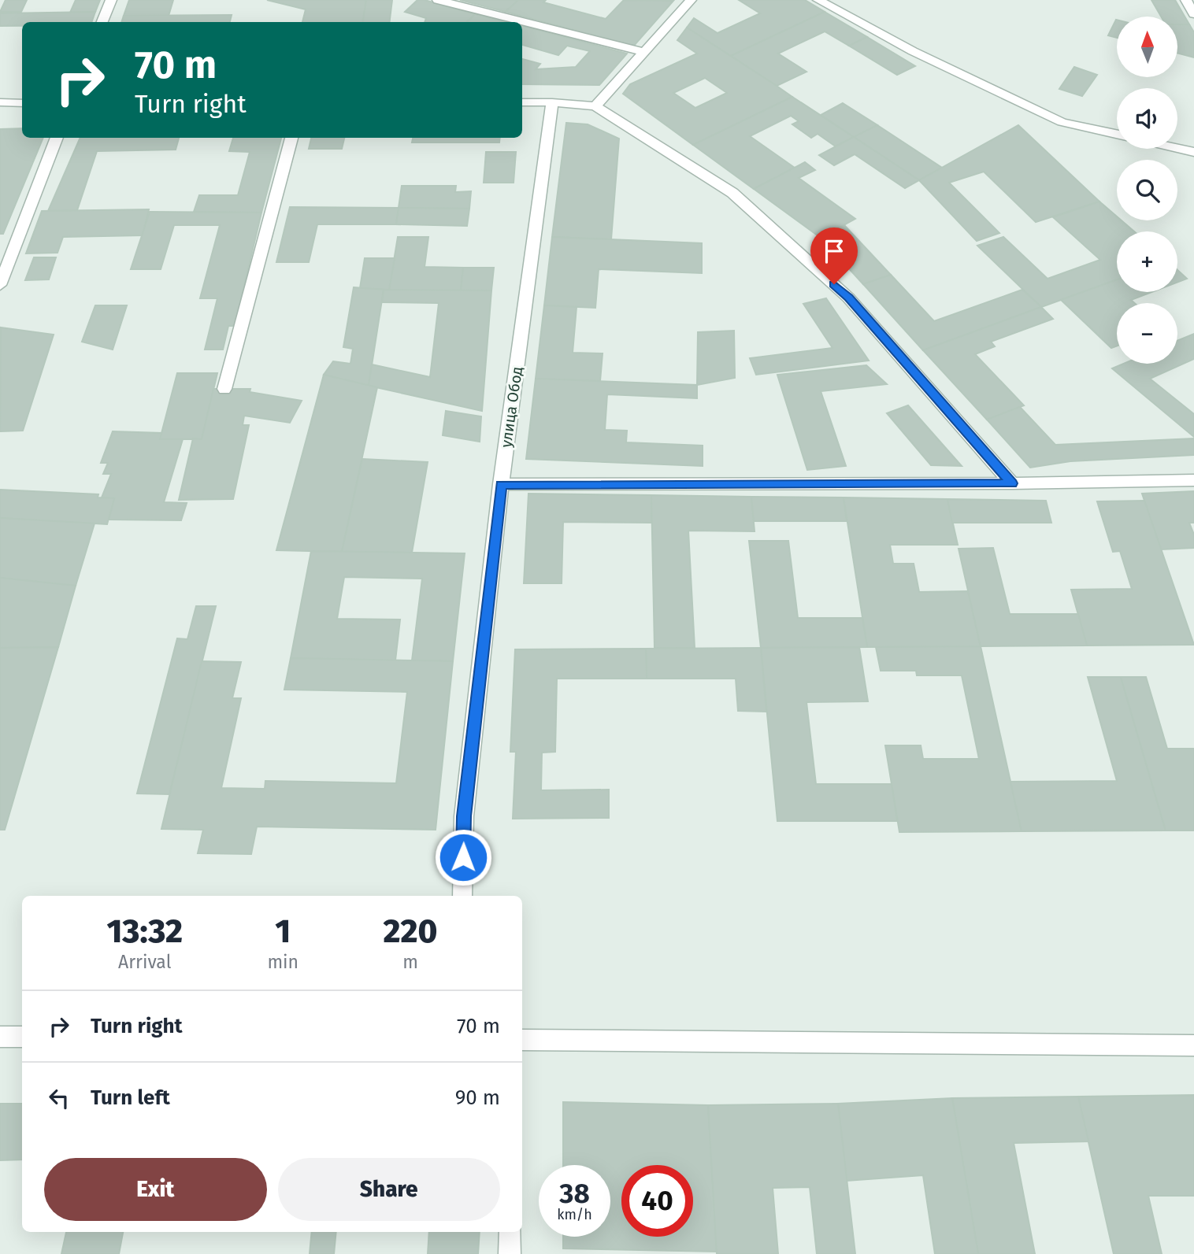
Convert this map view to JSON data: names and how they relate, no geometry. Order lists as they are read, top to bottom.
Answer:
{
  "streets": {
    "street": ["улица Обод"]
  },
  "north": "top",
  "page": {
    "map_buttons": ["+", "−"],
    "turn": ["70 m", "Turn right"],
    "eta": [
      "13:32",
      "Arrival",
      "1",
      "min",
      "220",
      "m"
    ],
    "list": [
      {
        "name": "Turn right",
        "value": "70 m"
      },
      {
        "name": "Turn left",
        "value": "90 m"
      }
    ],
    "buttons": ["Exit", "Share"],
    "speed": "38 km/h",
    "limit": "40"
  }
}
